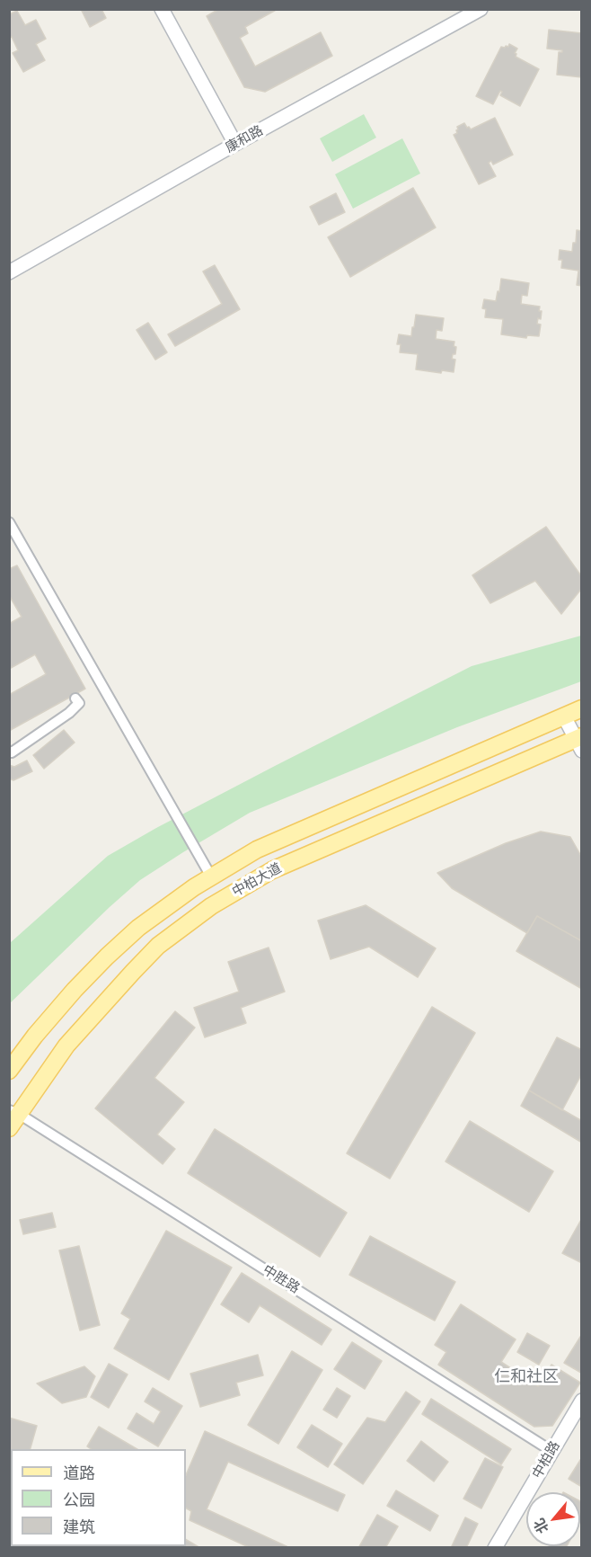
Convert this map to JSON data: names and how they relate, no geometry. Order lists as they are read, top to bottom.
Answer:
{
  "streets": {
    "main road": ["中柏大道"],
    "street": ["康和路", "中胜路", "中柏路"]
  },
  "crossings": [
    ["中柏大道", "中胜路"],
    ["中胜路", "中柏路"]
  ],
  "districts": ["仁和社区"],
  "legend": ["道路", "公园", "建筑"],
  "north": "bottom left"
}
